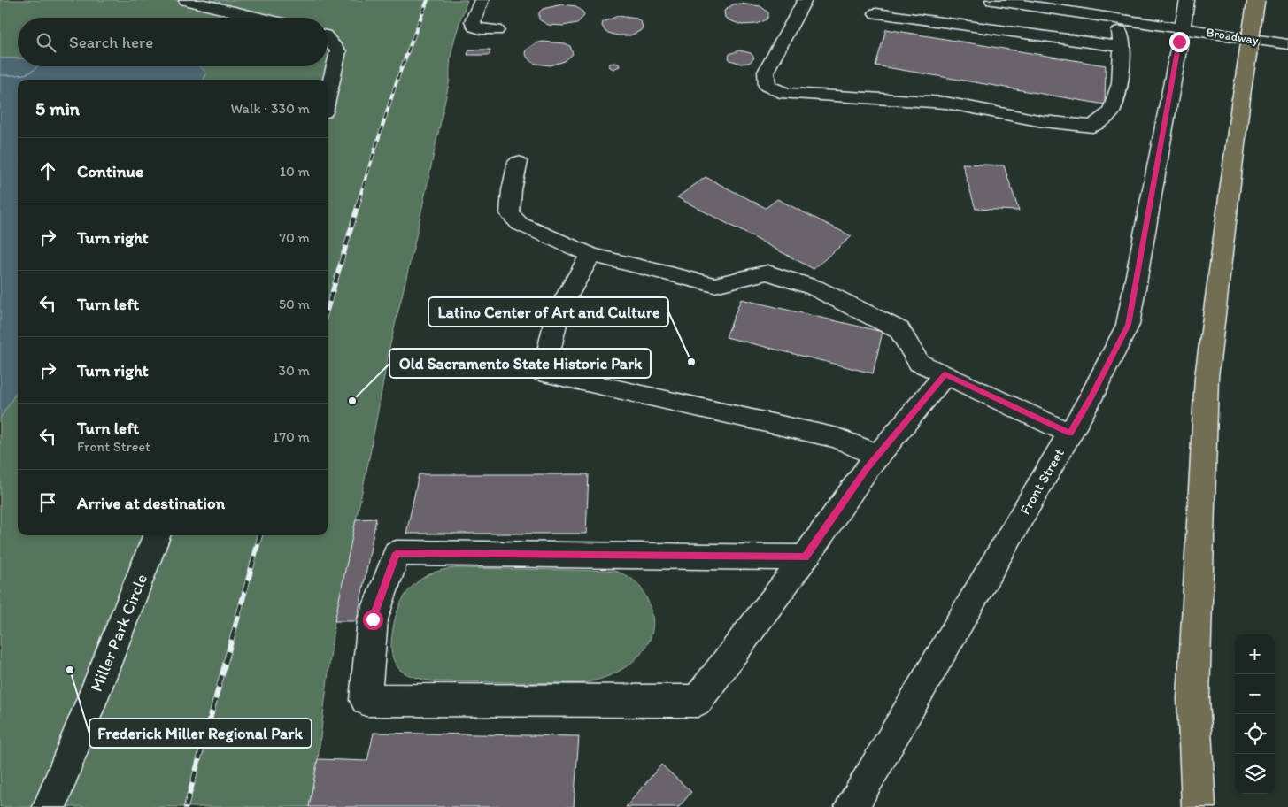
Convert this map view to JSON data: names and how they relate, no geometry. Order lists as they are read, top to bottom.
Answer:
{
  "streets": {
    "street": ["Broadway", "Front Street", "Miller Park Circle"]
  },
  "crossings": [
    ["Broadway", "Front Street"]
  ],
  "places": ["Latino Center of Art and Culture", "Old Sacramento State Historic Park", "Frederick Miller Regional Park"],
  "page": {
    "search": "Search here",
    "heading": ["5 min", "Walk · 330 m"],
    "list": [
      ["Continue", "10 m"],
      ["Turn right", "70 m"],
      ["Turn left", "50 m"],
      ["Turn right", "30 m"],
      ["Turn left", "Front Street", "170 m"],
      "Arrive at destination"
    ],
    "map_buttons": ["+", "−"]
  }
}
